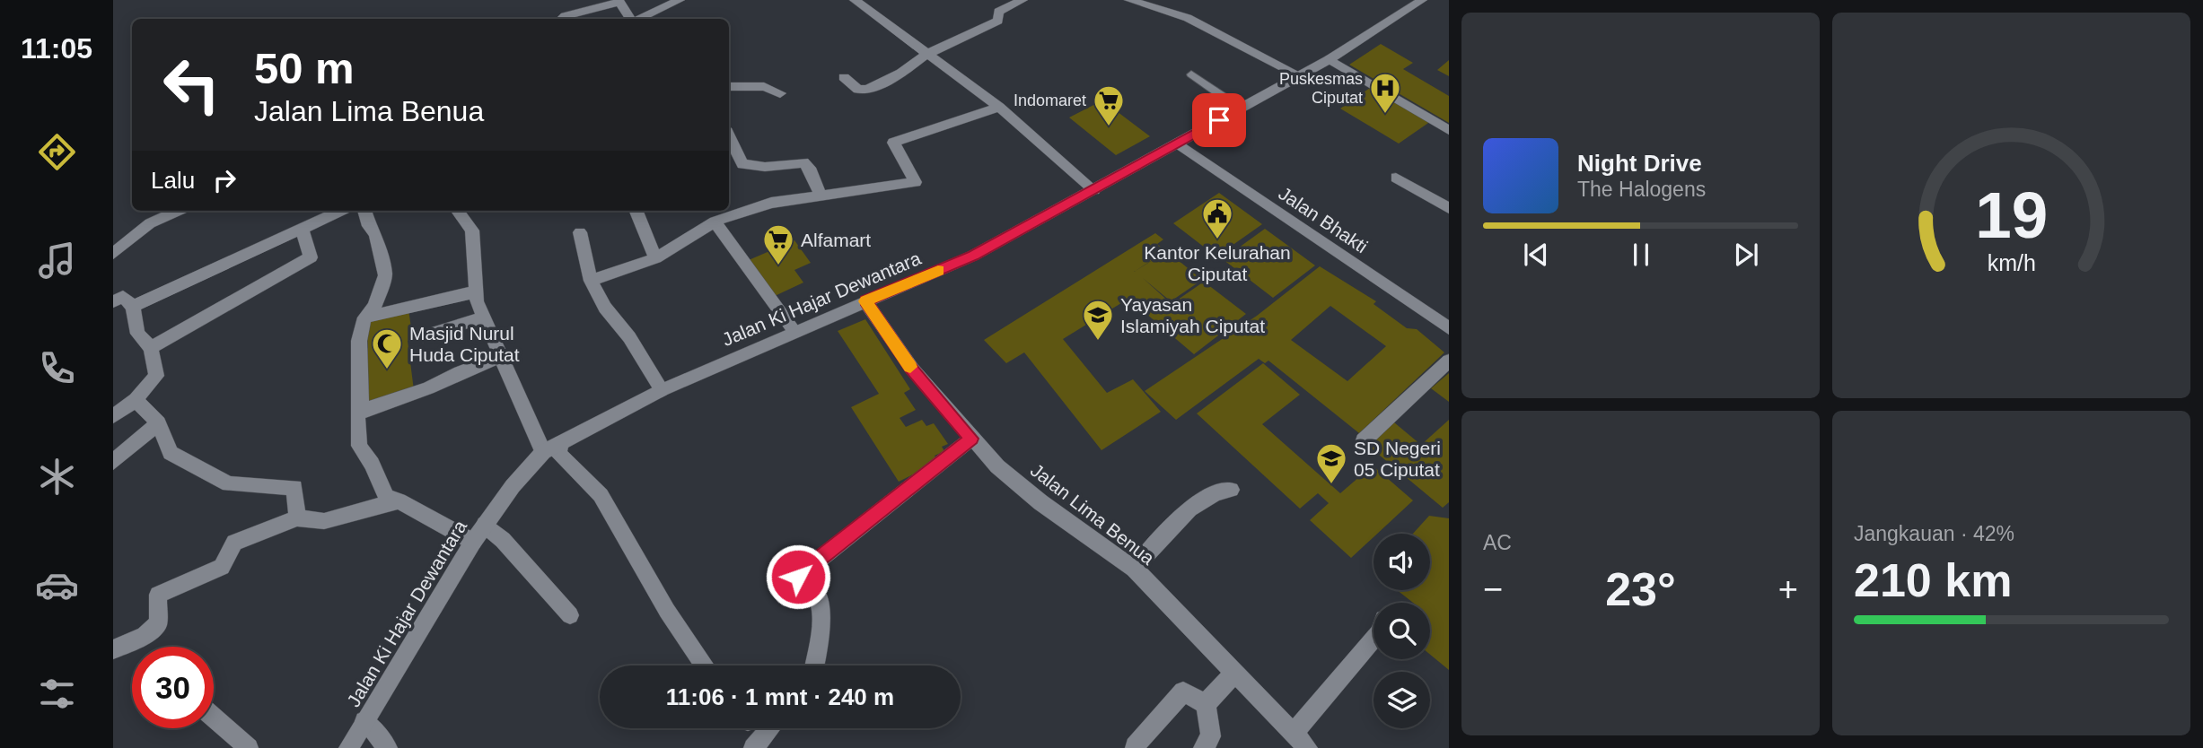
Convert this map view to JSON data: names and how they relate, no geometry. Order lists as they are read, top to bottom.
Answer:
{
  "streets": {
    "street": ["Jalan Bhakti", "Jalan Ki Hajar Dewantara", "Jalan Lima Benua"]
  },
  "crossings": [
    ["Jalan Bhakti", "Jalan Ki Hajar Dewantara"],
    ["Jalan Ki Hajar Dewantara", "Jalan Lima Benua"]
  ],
  "places": {
    "hospital": ["Puskesmas Ciputat"],
    "supermarket": ["Indomaret", "Alfamart"],
    "public building": ["Kantor Kelurahan Ciputat"],
    "school or university": ["Yayasan Islamiyah Ciputat", "SD Negeri 05 Ciputat"],
    "mosque": ["Masjid Nurul Huda Ciputat"]
  },
  "page": {
    "tabs": "11:05",
    "turn": ["50 m", "Jalan Lima Benua"],
    "song": ["Night Drive", "The Halogens"],
    "then": "Lalu",
    "tile": [
      "AC",
      ["Jangkauan · 42%", "210 km"]
    ],
    "heat": ["−", "23°", "+"],
    "limit": "30",
    "trip": "11:06 · 1 mnt · 240 m",
    "gauge": ["19", "km/h"]
  }
}
